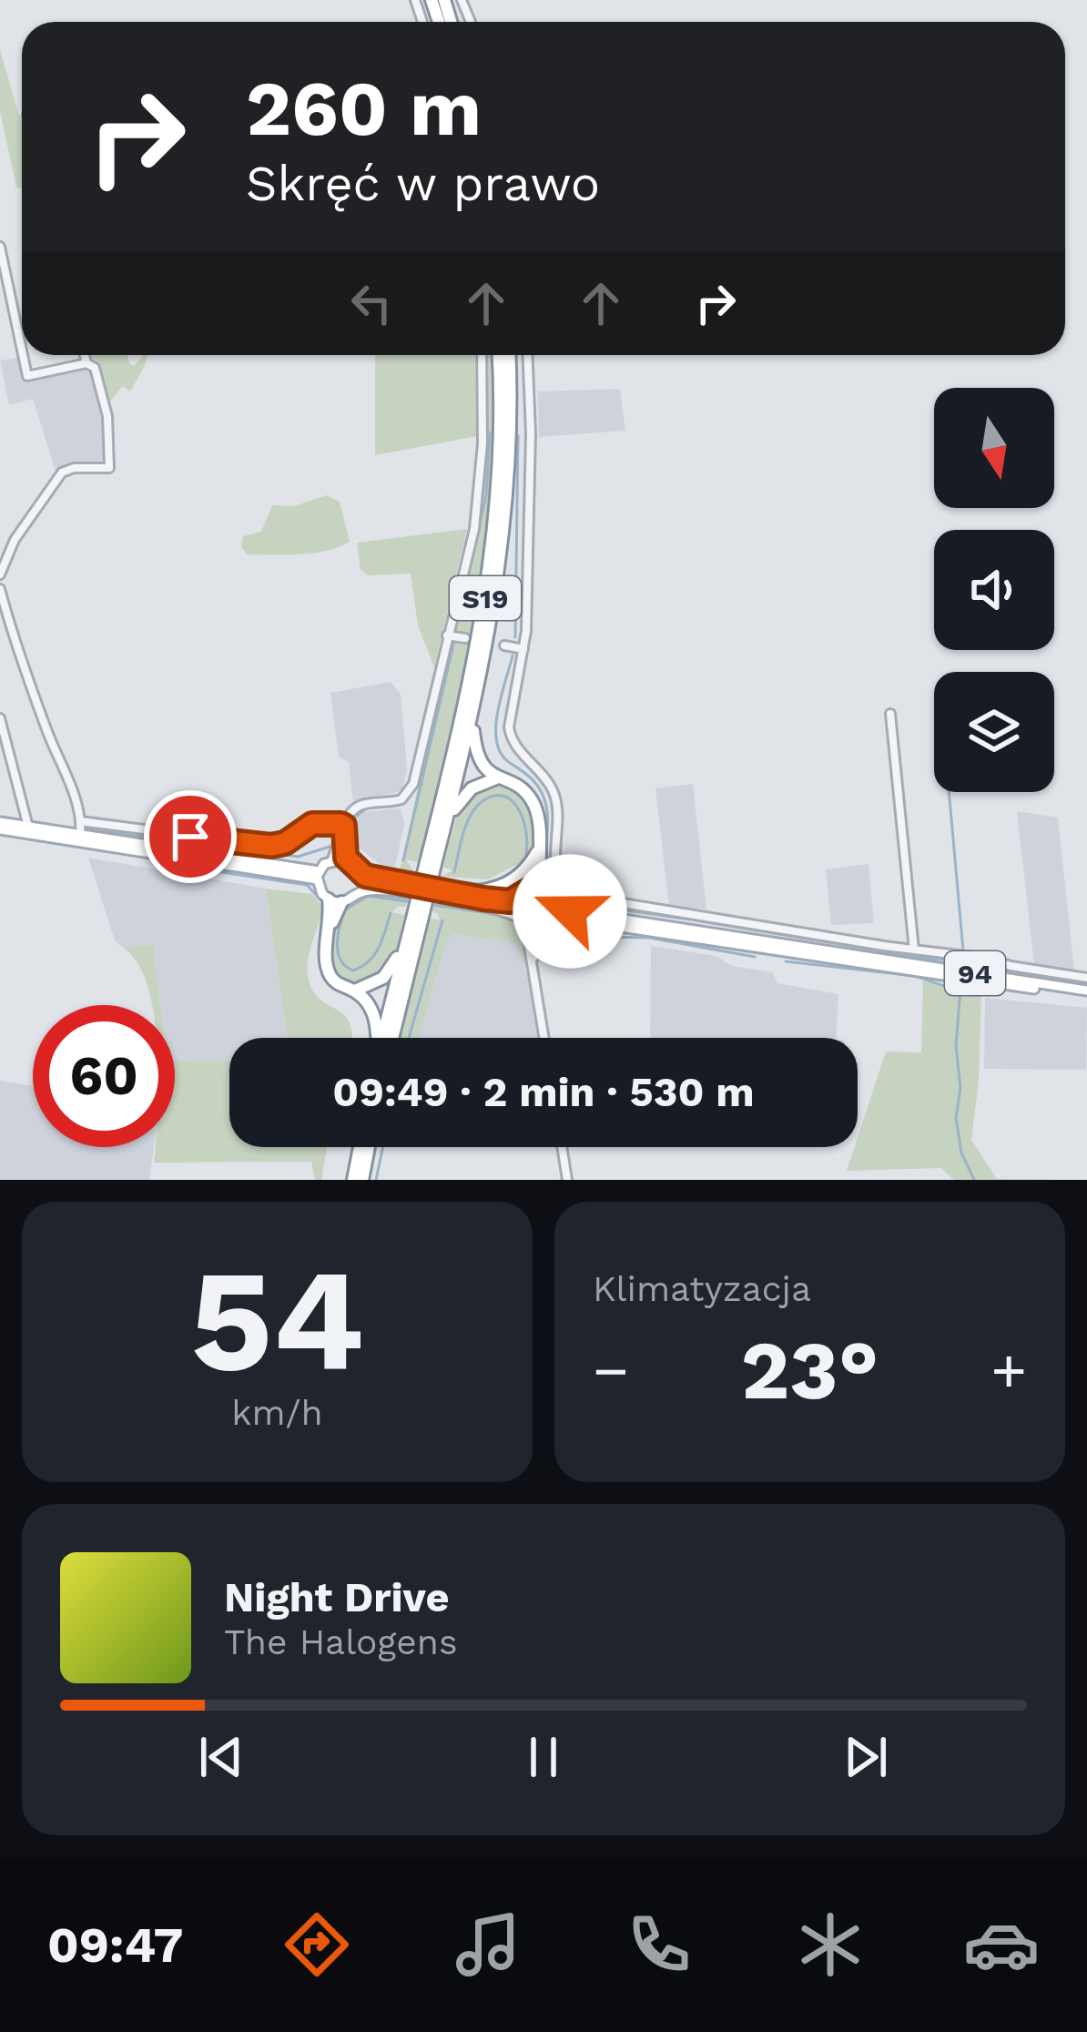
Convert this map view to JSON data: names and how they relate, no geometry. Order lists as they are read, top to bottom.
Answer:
{
  "streets": {
    "highway": ["S19"],
    "main road": ["94"]
  },
  "north": "bottom",
  "page": {
    "turn": ["260 m", "Skręć w prawo"],
    "limit": "60",
    "trip": "09:49 · 2 min · 530 m",
    "tile": [
      ["54", "km/h"],
      "Klimatyzacja"
    ],
    "heat": ["−", "23°", "+"],
    "song": ["Night Drive", "The Halogens"],
    "tabs": "09:47"
  }
}
